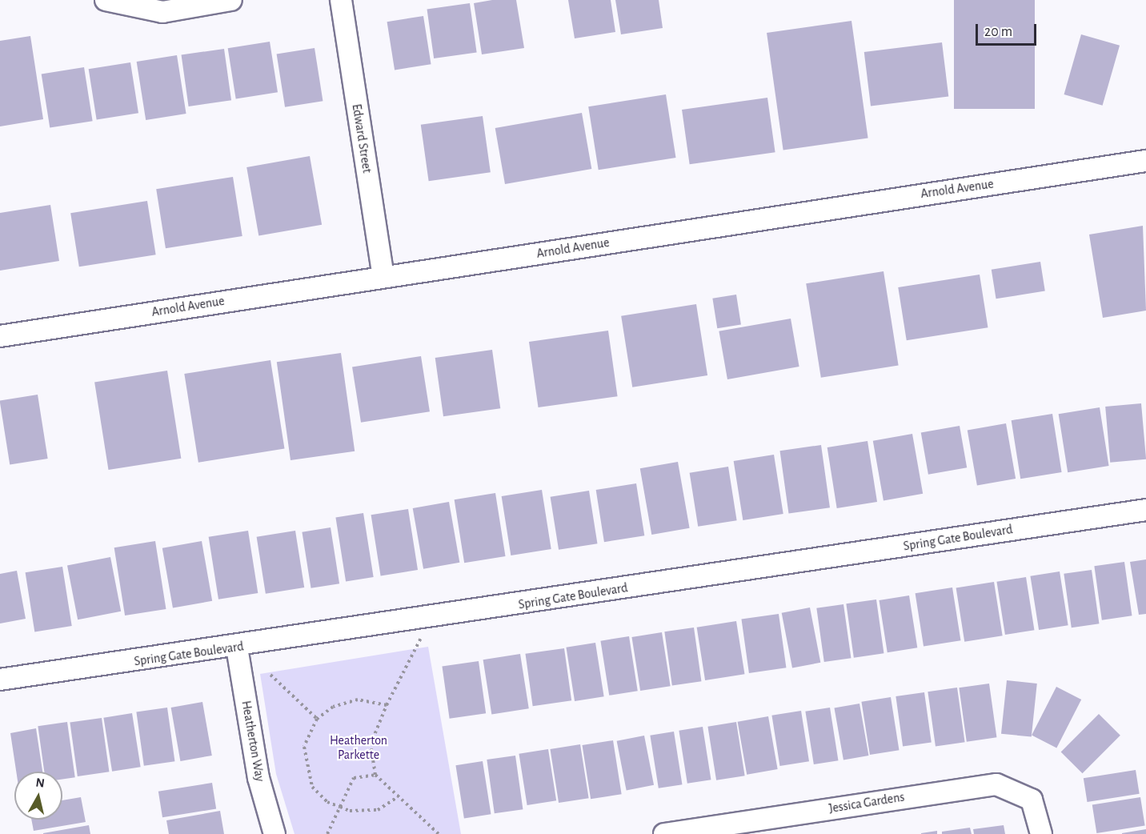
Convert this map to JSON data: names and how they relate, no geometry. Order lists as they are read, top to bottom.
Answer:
{
  "streets": {
    "street": [
      "Edward Street",
      "Arnold Avenue",
      "Spring Gate Boulevard",
      "Heatherton Way",
      "Jessica Gardens"
    ]
  },
  "crossings": [
    ["Edward Street", "Arnold Avenue"],
    ["Spring Gate Boulevard", "Heatherton Way"]
  ],
  "parks": ["Heatherton Parkette"],
  "scale_bar": "20 m",
  "north": "top"
}
